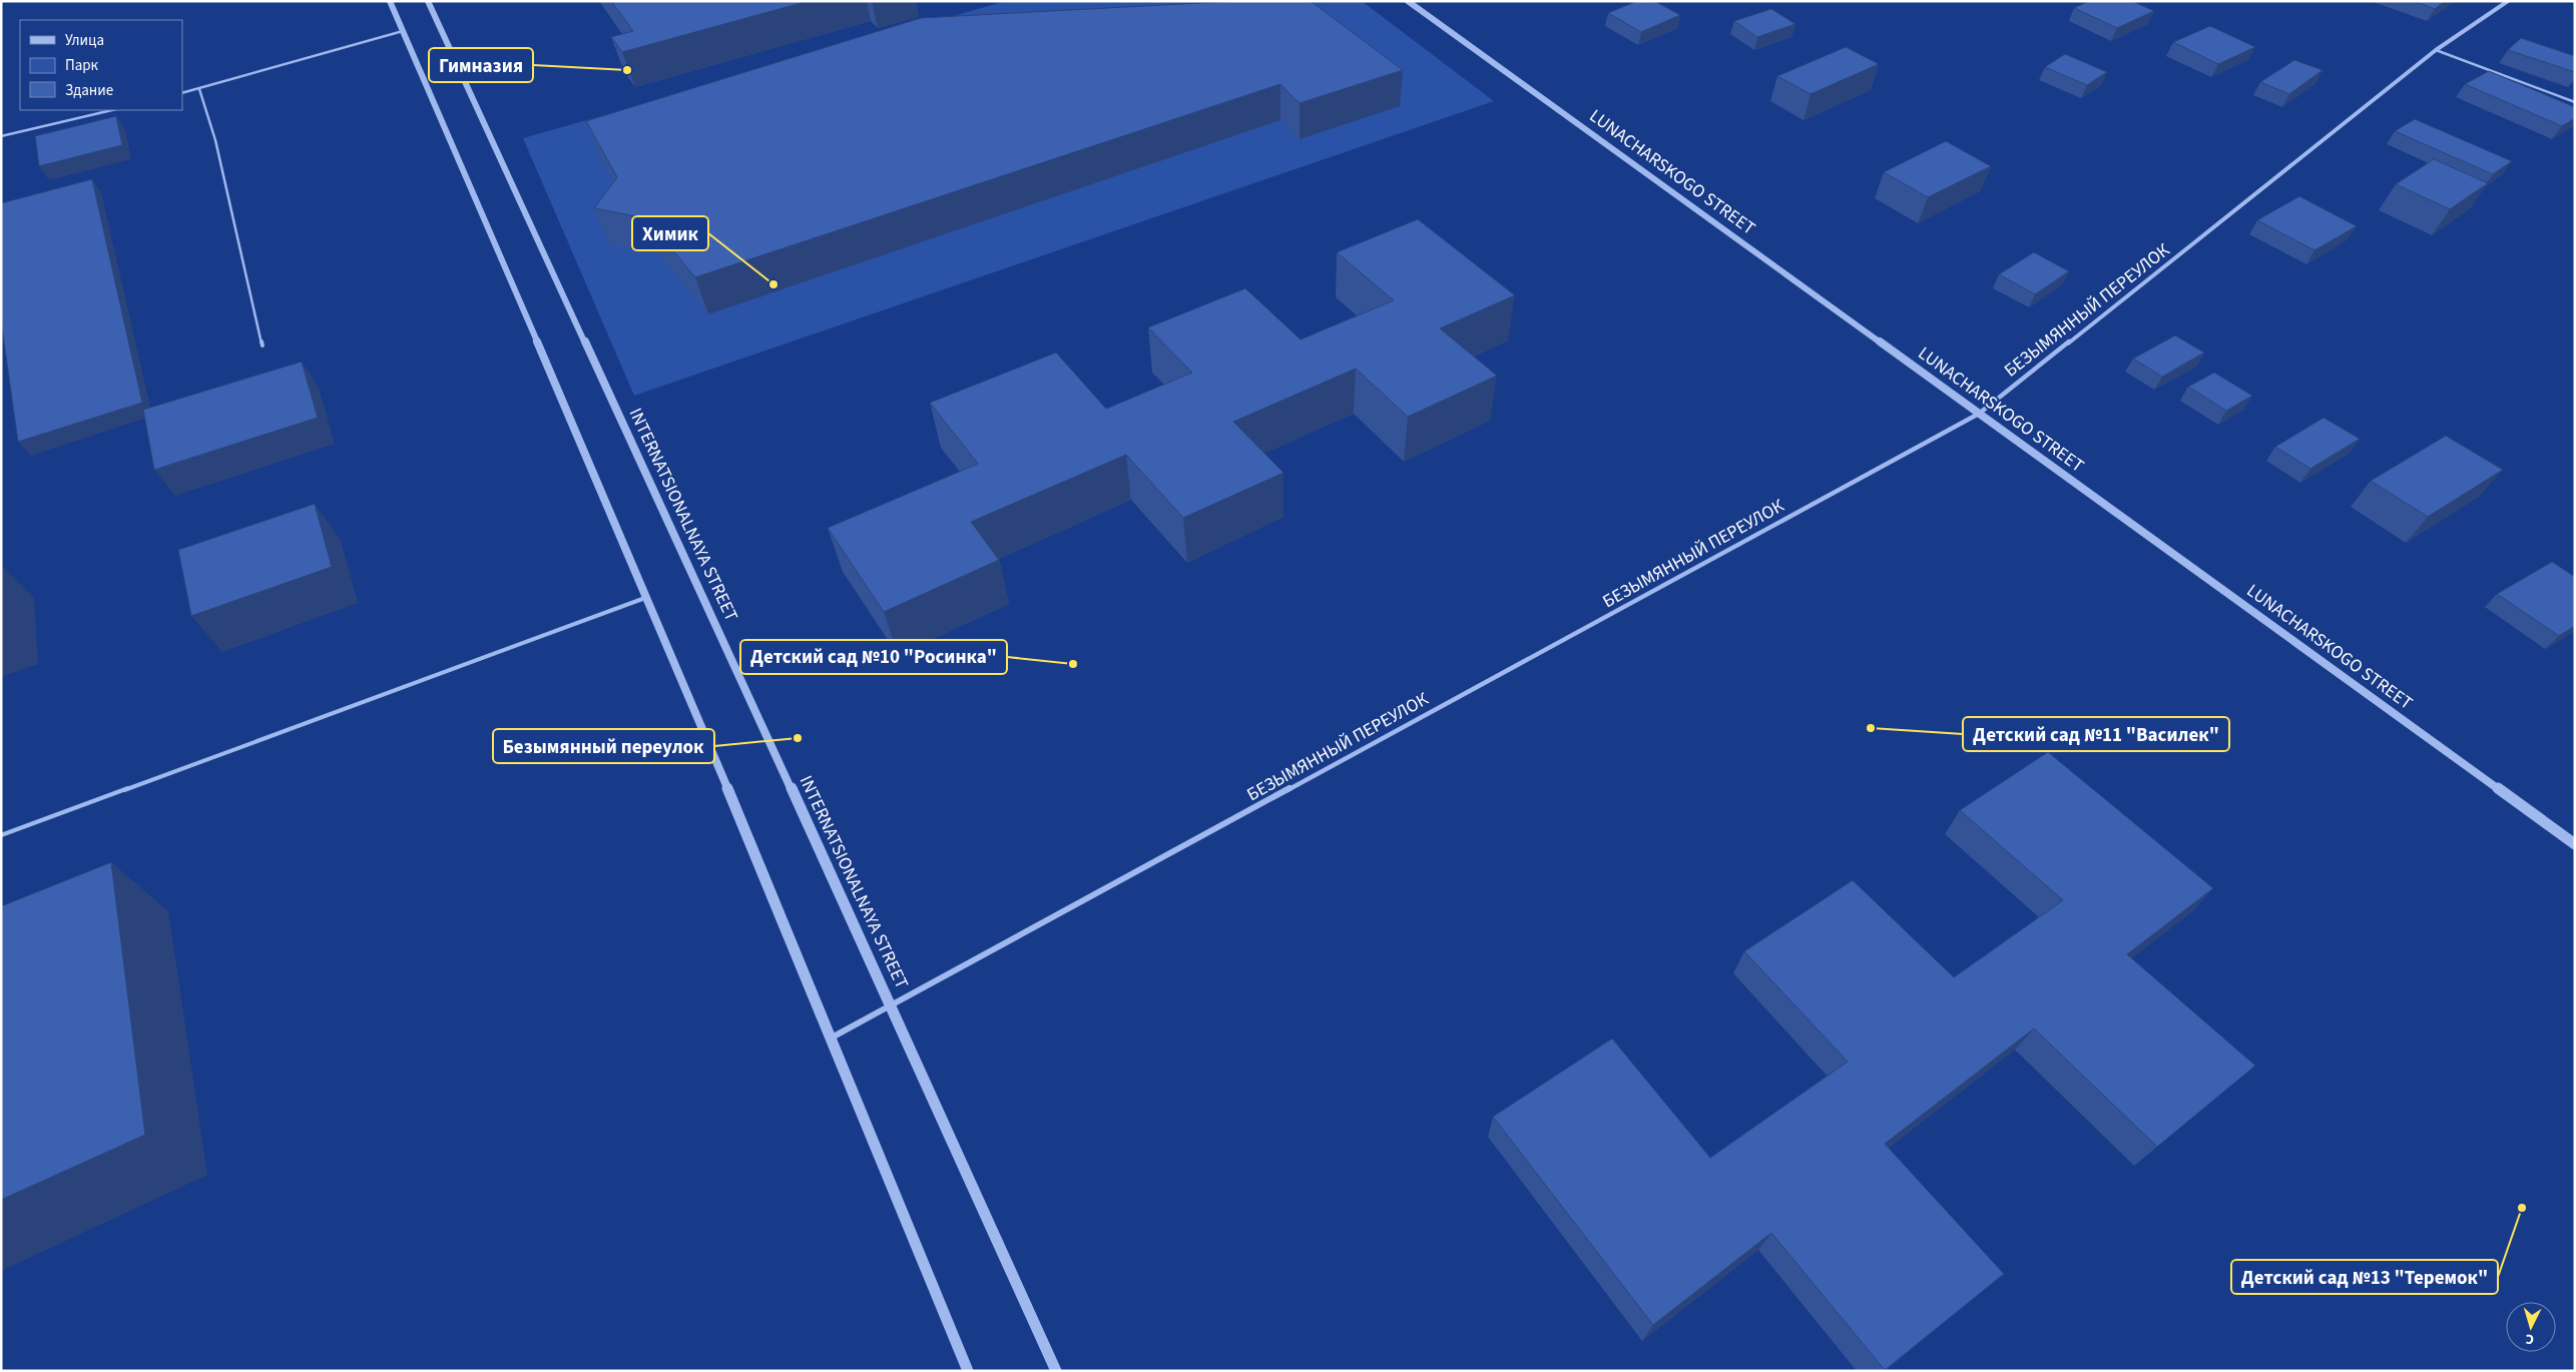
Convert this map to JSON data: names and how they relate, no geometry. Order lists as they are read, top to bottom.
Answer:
{
  "streets": {
    "street": ["LUNACHARSKOGO STREET", "БЕЗЫМЯННЫЙ ПЕРЕУЛОК", "INTERNATSIONALNAYA STREET"]
  },
  "crossings": [
    ["LUNACHARSKOGO STREET", "БЕЗЫМЯННЫЙ ПЕРЕУЛОК"],
    ["БЕЗЫМЯННЫЙ ПЕРЕУЛОК", "INTERNATSIONALNAYA STREET"]
  ],
  "places": [
    "Гимназия",
    "Химик",
    "Детский сад №10 \"Росинка\"",
    "Детский сад №11 \"Василек\"",
    "Безымянный переулок",
    "Детский сад №13 \"Теремок\""
  ],
  "legend": ["Улица", "Парк", "Здание"],
  "north": "bottom"
}
